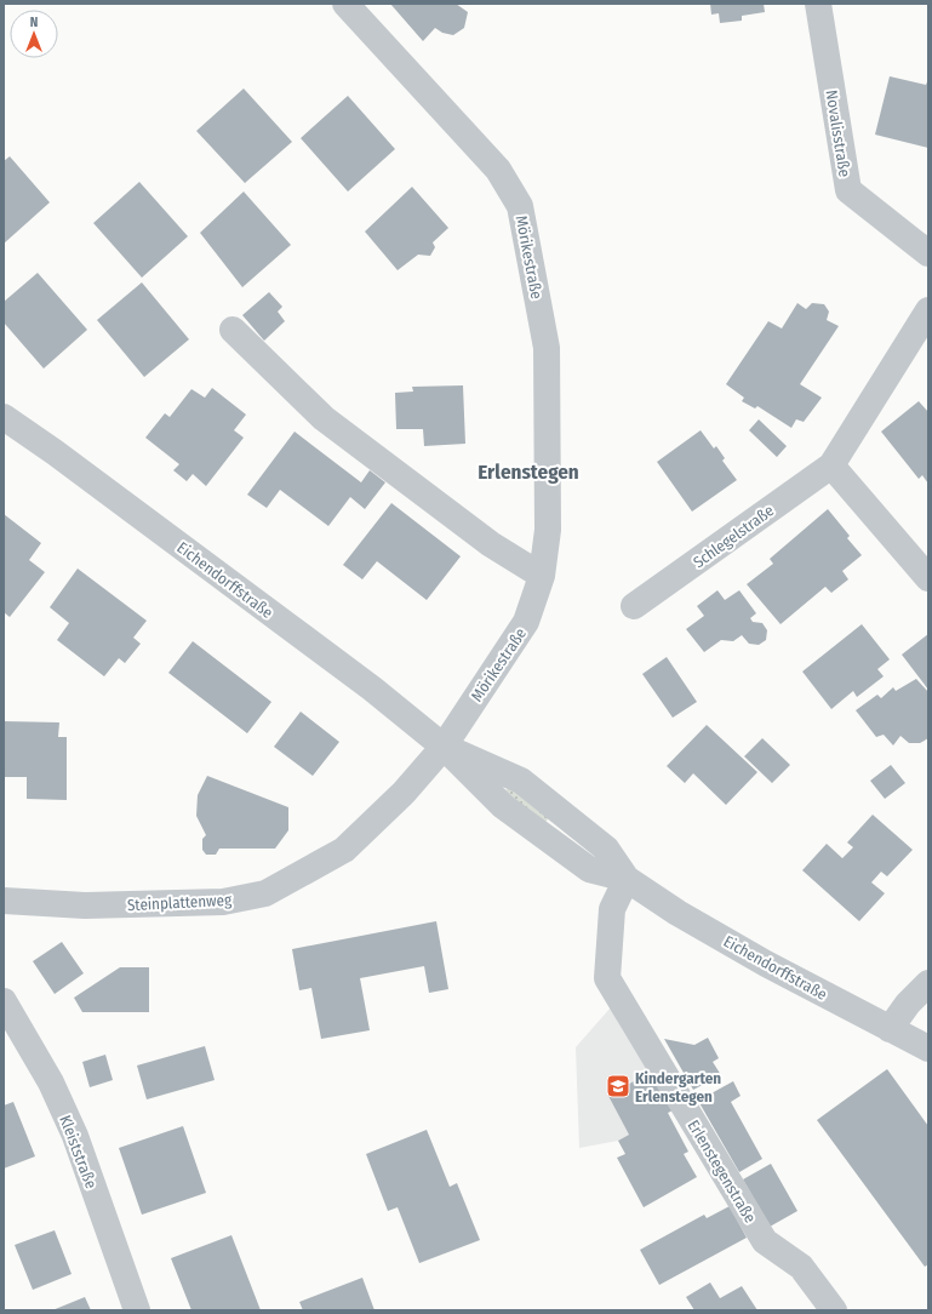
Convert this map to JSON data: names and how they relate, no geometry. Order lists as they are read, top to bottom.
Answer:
{
  "streets": {
    "street": [
      "Novalisstraße",
      "Mörikestraße",
      "Schlegelstraße",
      "Eichendorffstraße",
      "Steinplattenweg",
      "Kleiststraße",
      "Erlenstegenstraße"
    ]
  },
  "crossings": [
    ["Mörikestraße", "Eichendorffstraße"],
    ["Mörikestraße", "Steinplattenweg"],
    ["Eichendorffstraße", "Steinplattenweg"],
    ["Eichendorffstraße", "Erlenstegenstraße"]
  ],
  "districts": ["Erlenstegen"],
  "places": {
    "school or university": ["Kindergarten Erlenstegen"]
  },
  "north": "top"
}
